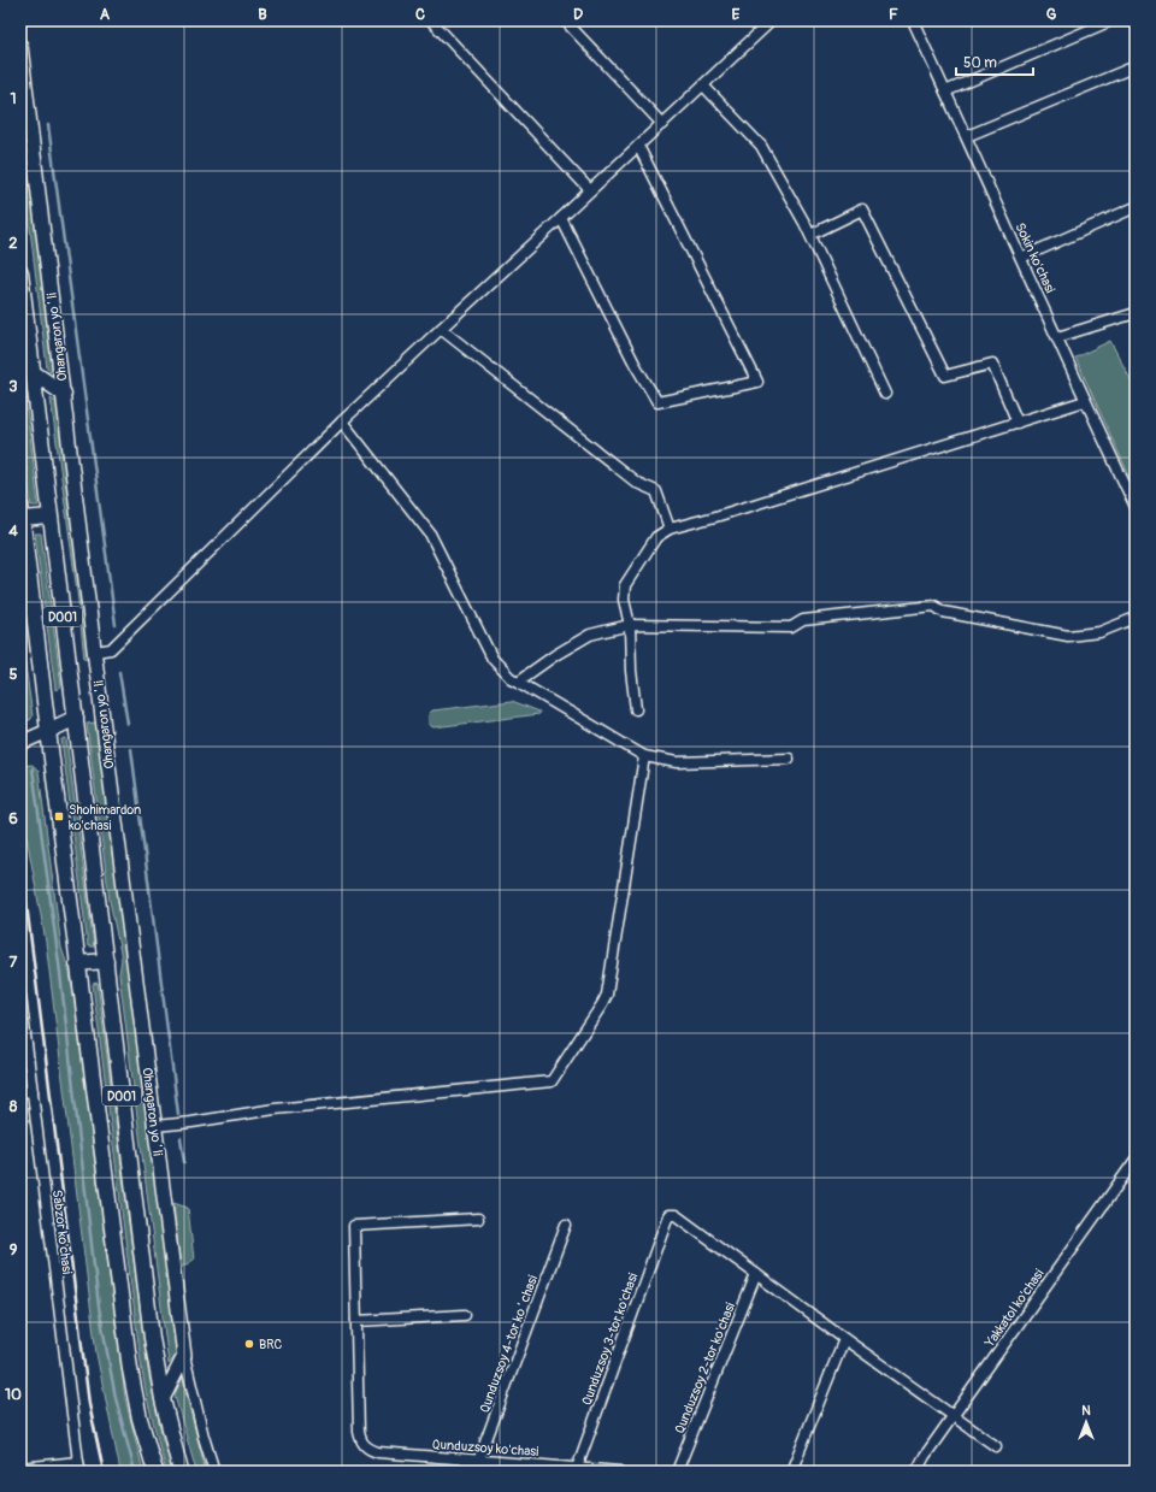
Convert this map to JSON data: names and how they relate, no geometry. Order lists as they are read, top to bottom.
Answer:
{
  "streets": {
    "highway": ["Ohangaron yoʻli", "D001"],
    "street": [
      "Sokin ko'chasi",
      "Sabzor ko'chasi",
      "Yakkatol ko'chasi",
      "Qunduzsoy 3-tor ko'chasi",
      "Qunduzsoy 4-tor koʻchasi",
      "Qunduzsoy 2-tor ko'chasi",
      "Qunduzsoy ko'chasi"
    ]
  },
  "crossings": [
    ["Qunduzsoy 3-tor ko'chasi", "Qunduzsoy 2-tor ko'chasi"],
    ["Qunduzsoy 3-tor ko'chasi", "Qunduzsoy ko'chasi"],
    ["Qunduzsoy 4-tor koʻchasi", "Qunduzsoy ko'chasi"]
  ],
  "places": {
    "transit": ["Shohimardon ko'chasi"],
    "other": ["BRC"]
  },
  "scale_bar": "50 m",
  "north": "top",
  "grid": {
    "columns": [
      "A",
      "B",
      "C",
      "D",
      "E",
      "F",
      "G"
    ],
    "rows": [
      "1",
      "2",
      "3",
      "4",
      "5",
      "6",
      "7",
      "8",
      "9",
      "10"
    ]
  }
}
